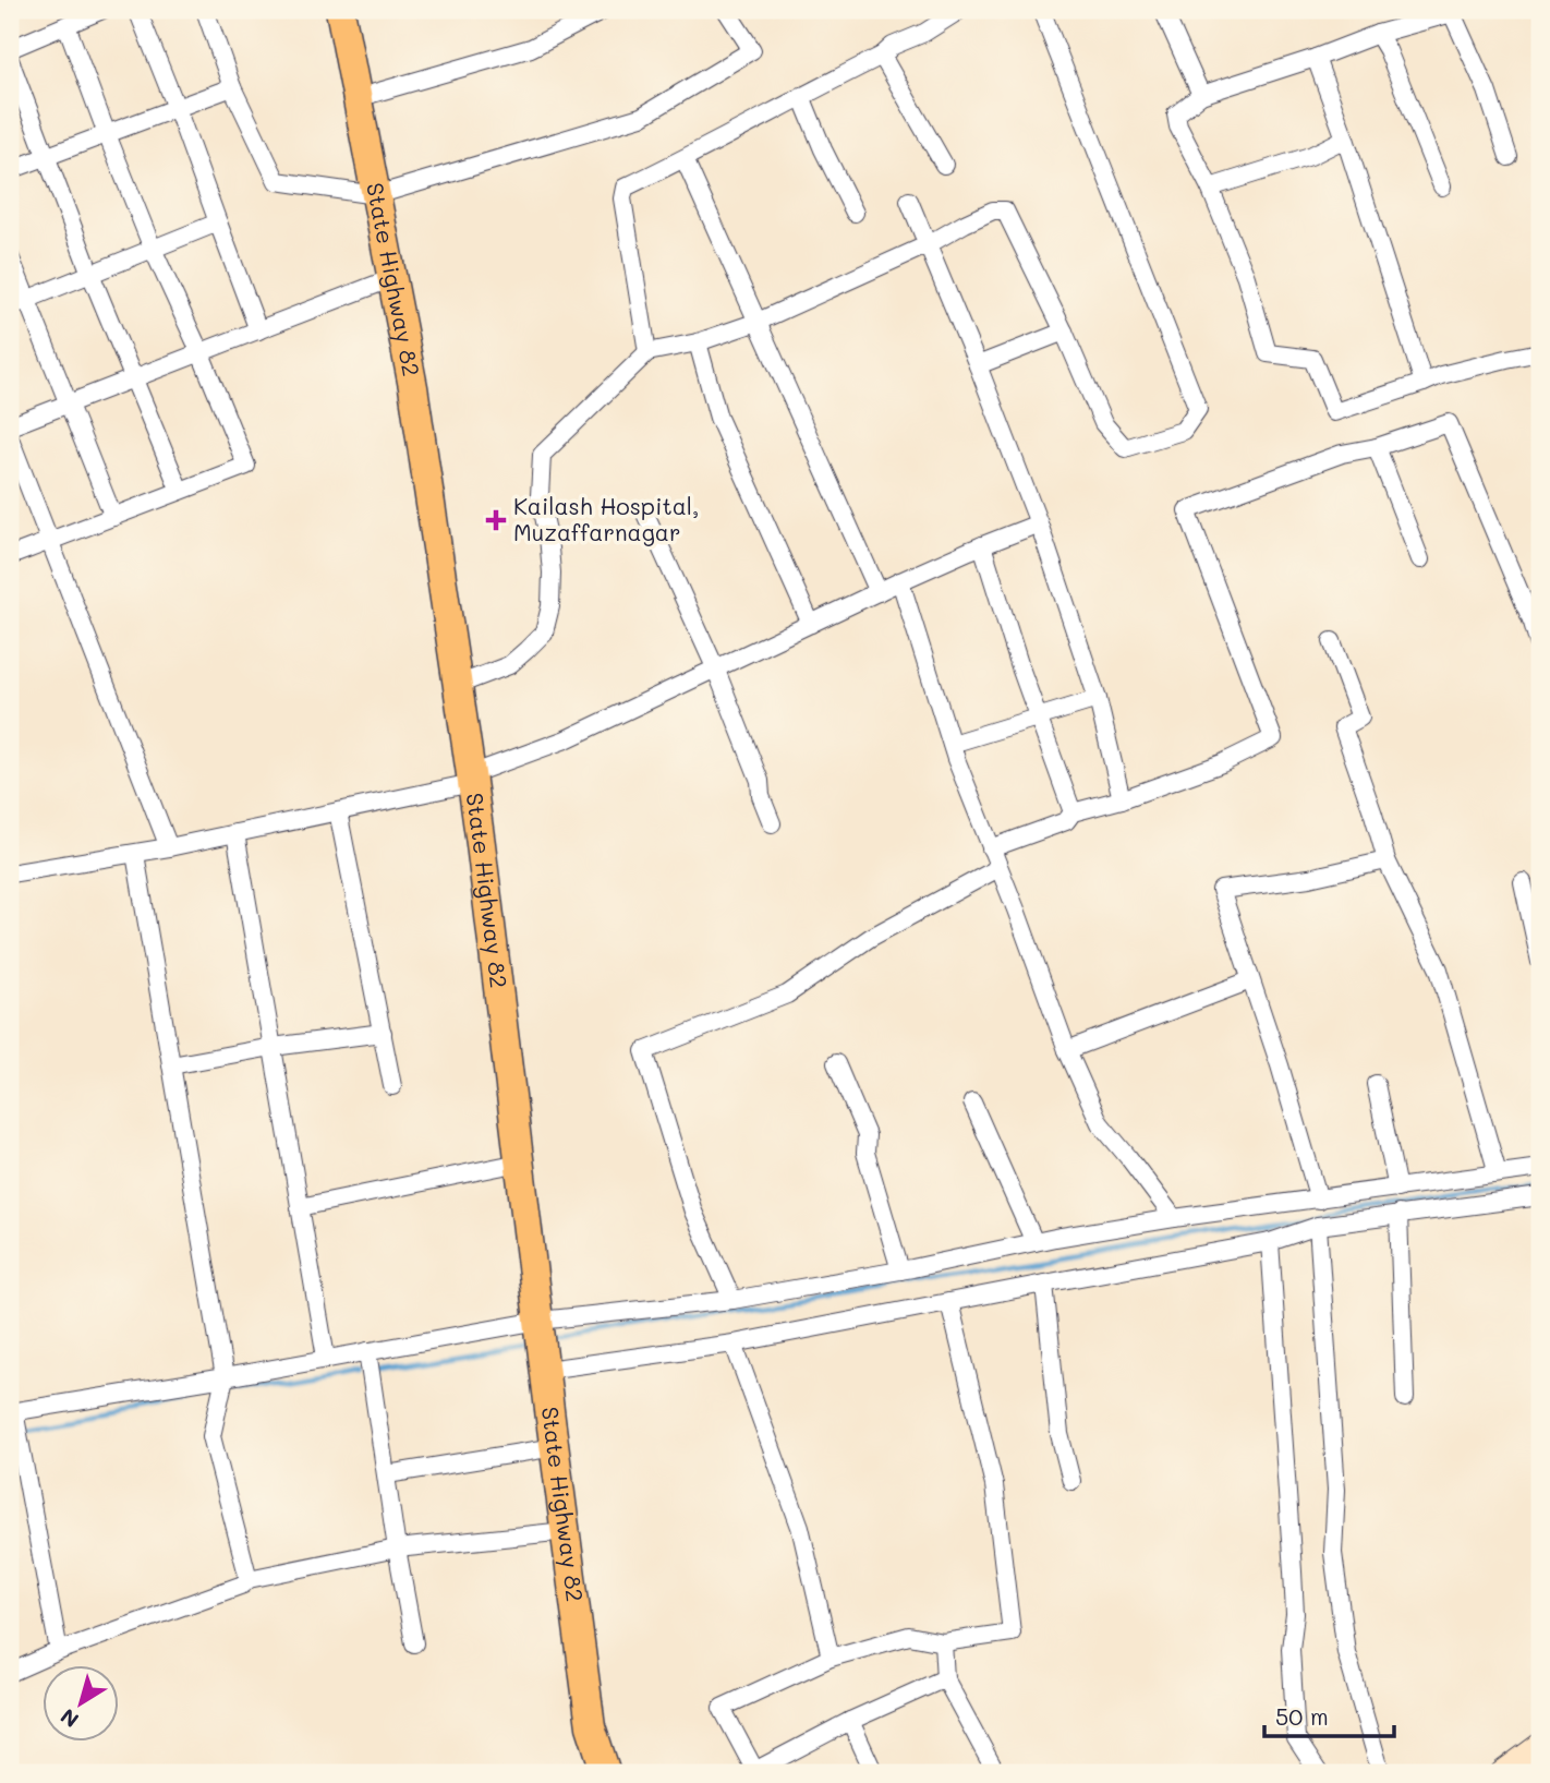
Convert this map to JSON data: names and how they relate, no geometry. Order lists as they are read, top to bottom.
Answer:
{
  "streets": {
    "main road": ["State Highway 82"]
  },
  "places": {
    "health": ["Kailash Hospital, Muzaffarnagar"]
  },
  "scale_bar": "50 m",
  "north": "bottom left"
}
